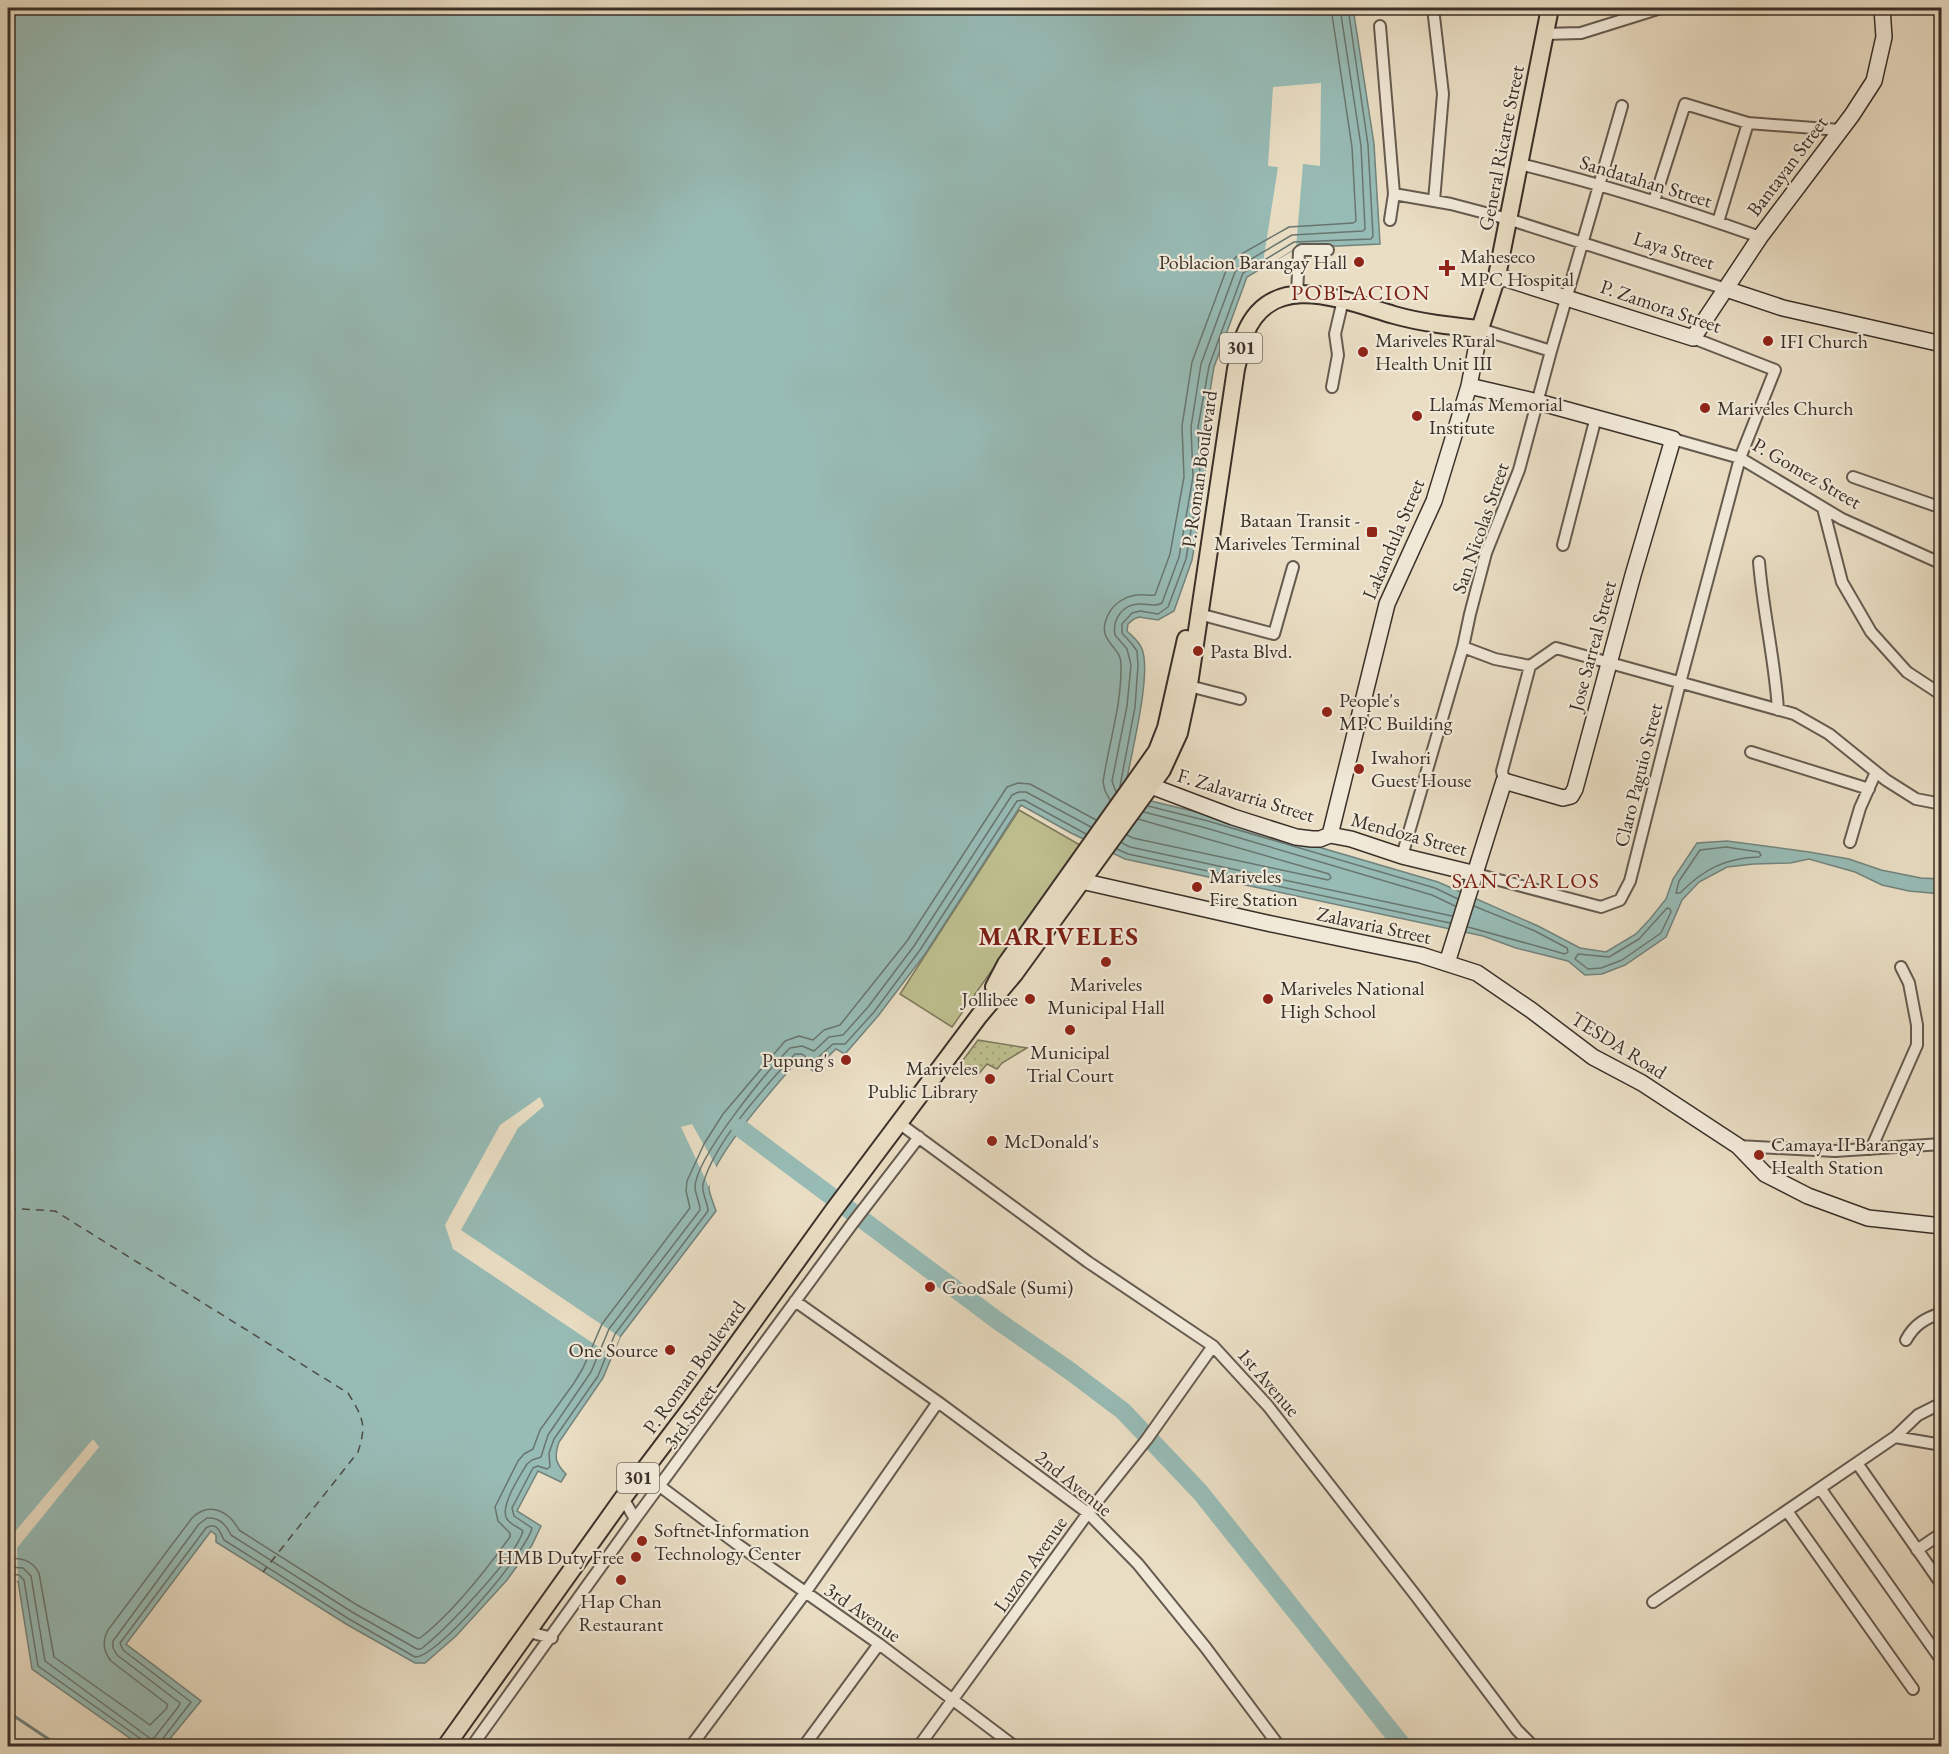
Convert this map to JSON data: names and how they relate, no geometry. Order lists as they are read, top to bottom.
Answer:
{
  "streets": {
    "main road": ["General Ricarte Street", "301", "P. Roman Boulevard"],
    "street": [
      "Bantayan Street",
      "Sandatahan Street",
      "Laya Street",
      "P. Zamora Street",
      "P. Gomez Street",
      "San Nicolas Street",
      "Lakandula Street",
      "Jose Sarreal Street",
      "Claro Paguio Street",
      "F. Zalavarria Street",
      "Mendoza Street",
      "Zalavaria Street",
      "TESDA Road",
      "1st Avenue",
      "3rd Street",
      "2nd Avenue",
      "Luzon Avenue",
      "3rd Avenue"
    ]
  },
  "crossings": [
    ["General Ricarte Street", "Sandatahan Street"],
    ["General Ricarte Street", "Laya Street"],
    ["General Ricarte Street", "P. Zamora Street"],
    ["General Ricarte Street", "P. Roman Boulevard"],
    ["General Ricarte Street", "Lakandula Street"],
    ["Bantayan Street", "Sandatahan Street"],
    ["Bantayan Street", "Laya Street"],
    ["Bantayan Street", "P. Zamora Street"],
    ["Sandatahan Street", "San Nicolas Street"],
    ["Laya Street", "San Nicolas Street"],
    ["P. Zamora Street", "San Nicolas Street"],
    ["P. Zamora Street", "Claro Paguio Street"],
    ["P. Roman Boulevard", "Lakandula Street"],
    ["P. Roman Boulevard", "F. Zalavarria Street"],
    ["P. Roman Boulevard", "Zalavaria Street"],
    ["P. Roman Boulevard", "1st Avenue"],
    ["P. Gomez Street", "San Nicolas Street"],
    ["P. Gomez Street", "Lakandula Street"],
    ["P. Gomez Street", "Jose Sarreal Street"],
    ["P. Gomez Street", "Claro Paguio Street"],
    ["San Nicolas Street", "Mendoza Street"],
    ["Lakandula Street", "F. Zalavarria Street"],
    ["Lakandula Street", "Mendoza Street"],
    ["Claro Paguio Street", "Mendoza Street"],
    ["F. Zalavarria Street", "Mendoza Street"],
    ["Zalavaria Street", "TESDA Road"],
    ["1st Avenue", "3rd Street"],
    ["1st Avenue", "Luzon Avenue"],
    ["3rd Street", "2nd Avenue"],
    ["3rd Street", "3rd Avenue"],
    ["2nd Avenue", "Luzon Avenue"],
    ["Luzon Avenue", "3rd Avenue"]
  ],
  "districts": ["POBLACION", "SAN CARLOS", "MARIVELES"],
  "places": {
    "other": [
      "Poblacion Barangay Hall",
      "IFI Church",
      "Mariveles Rural Health Unit Ⅲ",
      "Mariveles Church",
      "Llamas Memorial Institute",
      "Pasta Blvd.",
      "People's MPC Building",
      "Iwahori Guest House",
      "Mariveles Fire Station",
      "Mariveles Municipal Hall",
      "Jollibee",
      "Mariveles National High School",
      "Municipal Trial Court",
      "Pupung's",
      "Mariveles Public Library",
      "McDonald's",
      "Camaya II Barangay Health Station",
      "GoodSale (Sumi)",
      "One Source",
      "Softnet Information Technology Center",
      "HMB Duty Free",
      "Hap Chan Restaurant"
    ],
    "health": ["Maheseco MPC Hospital"],
    "transit": ["Bataan Transit - Mariveles Terminal"]
  }
}
